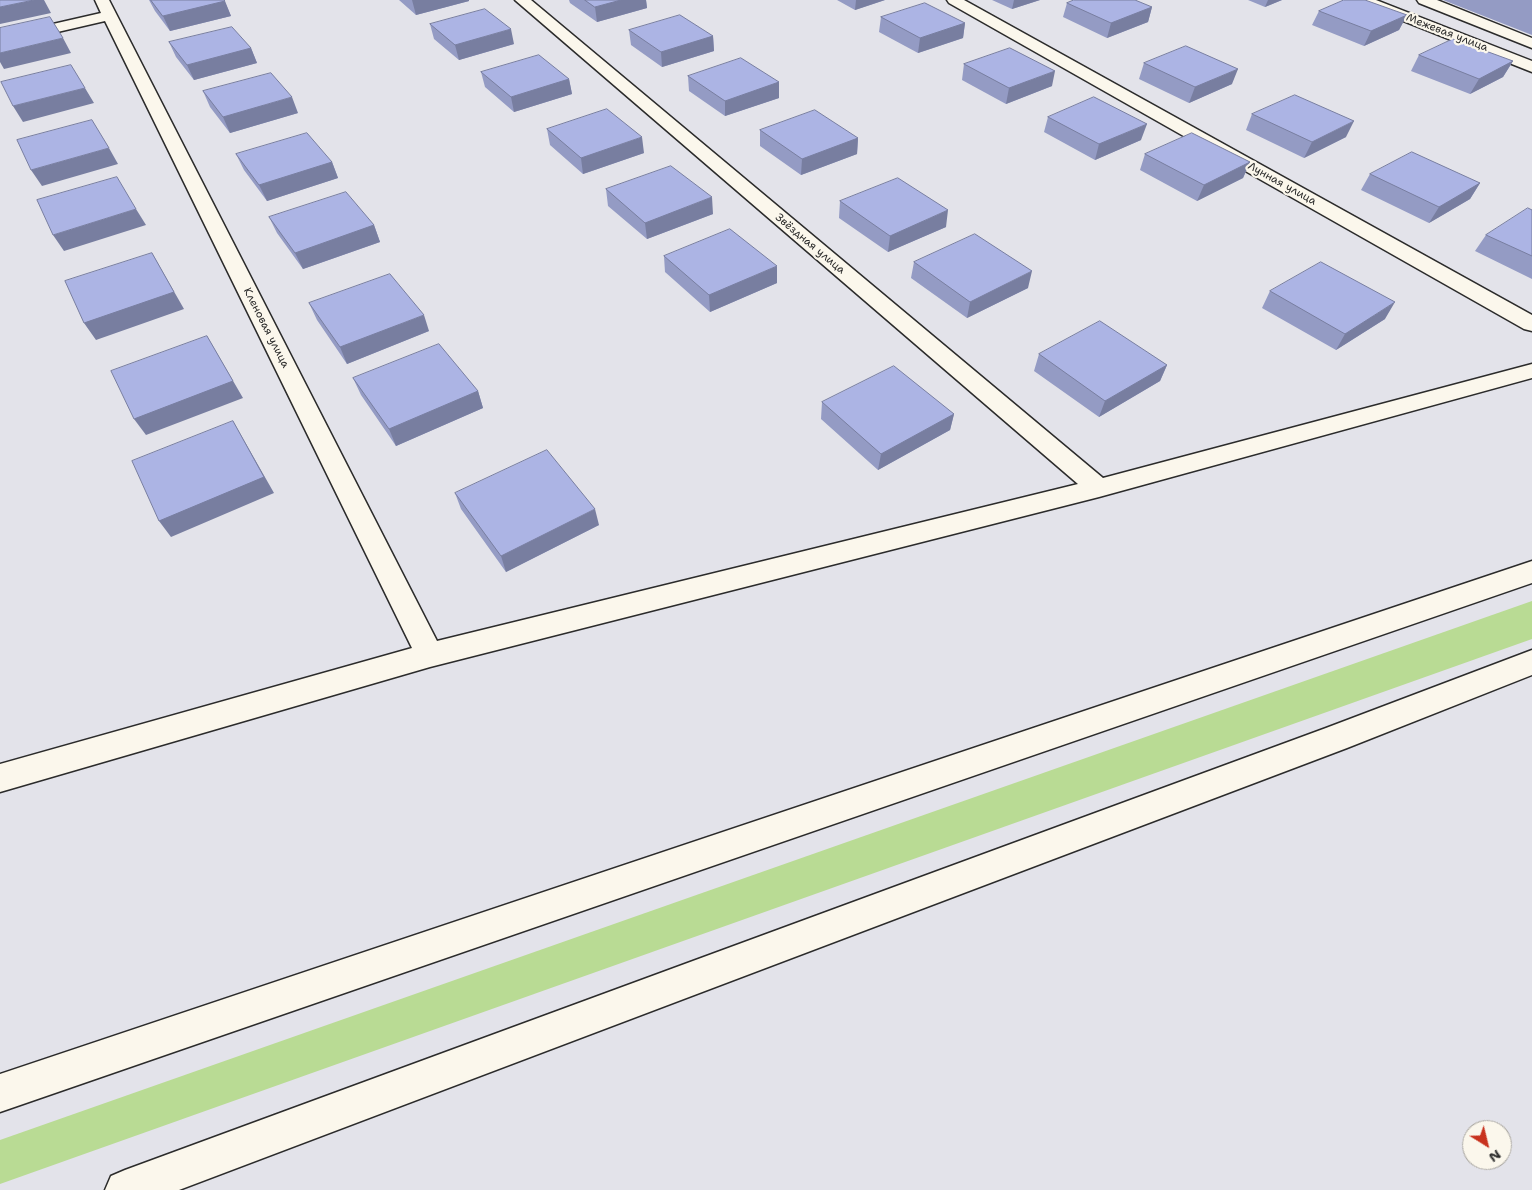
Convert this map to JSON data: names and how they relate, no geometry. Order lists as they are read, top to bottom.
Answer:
{
  "streets": {
    "street": [
      "Межевая улица",
      "Лунная улица",
      "Звёздная улица",
      "Кленовая улица"
    ]
  },
  "north": "bottom right"
}
